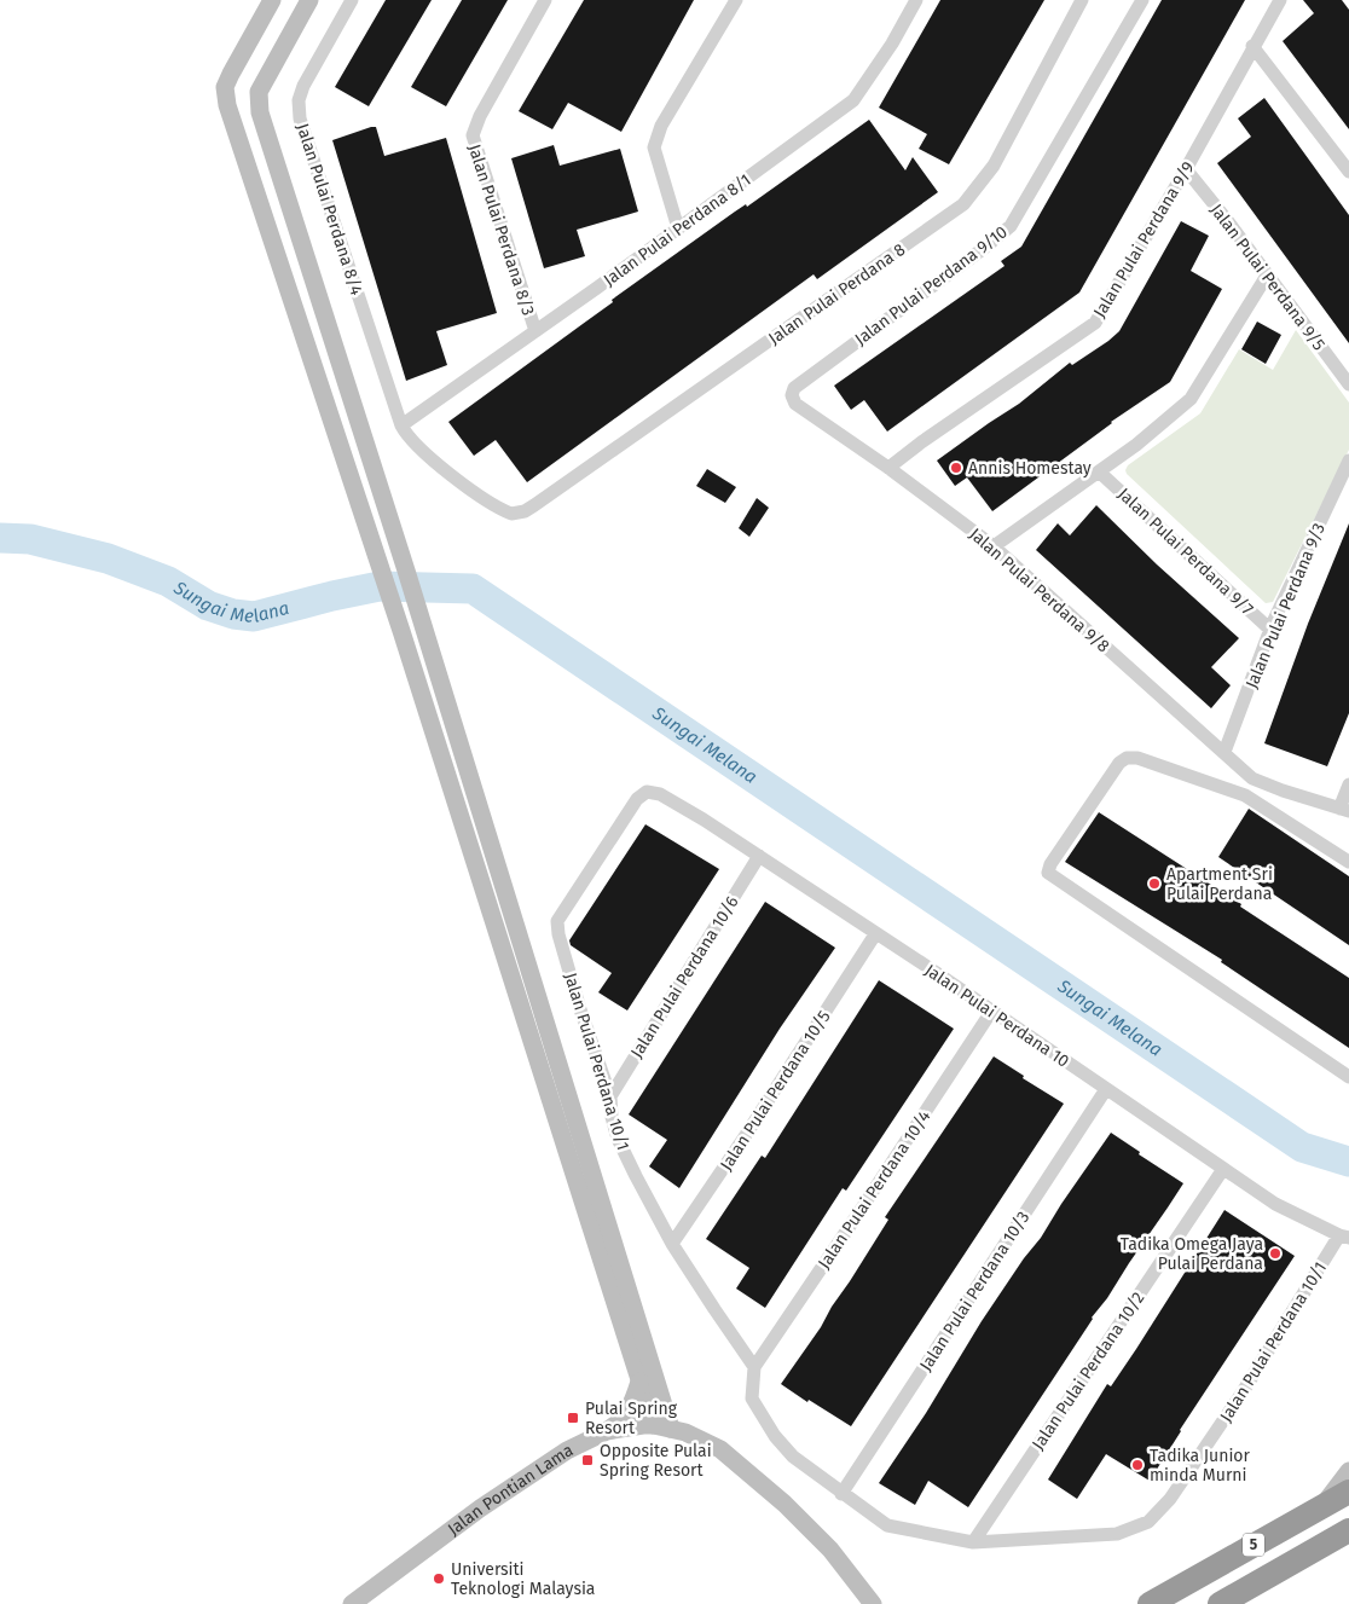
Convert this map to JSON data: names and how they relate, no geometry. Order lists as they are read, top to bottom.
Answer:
{
  "streets": {
    "highway": ["5"],
    "street": [
      "Jalan Pulai Perdana 8/4",
      "Jalan Pulai Perdana 8/3",
      "Jalan Pulai Perdana 8/1",
      "Jalan Pulai Perdana 9/9",
      "Jalan Pulai Perdana 9/5",
      "Jalan Pulai Perdana 9/10",
      "Jalan Pulai Perdana 8",
      "Jalan Pulai Perdana 9/7",
      "Jalan Pulai Perdana 9/8",
      "Jalan Pulai Perdana 9/3",
      "Jalan Pulai Perdana 10/6",
      "Jalan Pulai Perdana 10",
      "Jalan Pulai Perdana 10/1",
      "Jalan Pulai Perdana 10/5",
      "Jalan Pulai Perdana 10/4",
      "Jalan Pulai Perdana 10/3",
      "Jalan Pulai Perdana 10/2",
      "Jalan Pontian Lama"
    ]
  },
  "crossings": [
    ["Jalan Pulai Perdana 8/4", "Jalan Pulai Perdana 8/1"],
    ["Jalan Pulai Perdana 8/4", "Jalan Pulai Perdana 8"],
    ["Jalan Pulai Perdana 8/3", "Jalan Pulai Perdana 8/1"],
    ["Jalan Pulai Perdana 8/1", "Jalan Pulai Perdana 8"],
    ["Jalan Pulai Perdana 9/9", "Jalan Pulai Perdana 9/5"],
    ["Jalan Pulai Perdana 9/9", "Jalan Pulai Perdana 9/8"],
    ["Jalan Pulai Perdana 9/10", "Jalan Pulai Perdana 9/8"],
    ["Jalan Pulai Perdana 9/7", "Jalan Pulai Perdana 9/3"],
    ["Jalan Pulai Perdana 9/8", "Jalan Pulai Perdana 9/3"],
    ["Jalan Pulai Perdana 10/6", "Jalan Pulai Perdana 10"],
    ["Jalan Pulai Perdana 10/6", "Jalan Pulai Perdana 10/1"],
    ["Jalan Pulai Perdana 10", "Jalan Pulai Perdana 10/1"],
    ["Jalan Pulai Perdana 10", "Jalan Pulai Perdana 10/5"],
    ["Jalan Pulai Perdana 10", "Jalan Pulai Perdana 10/4"],
    ["Jalan Pulai Perdana 10", "Jalan Pulai Perdana 10/3"],
    ["Jalan Pulai Perdana 10", "Jalan Pulai Perdana 10/2"],
    ["Jalan Pulai Perdana 10/1", "Jalan Pulai Perdana 10/5"],
    ["Jalan Pulai Perdana 10/1", "Jalan Pulai Perdana 10/4"],
    ["Jalan Pulai Perdana 10/1", "Jalan Pulai Perdana 10/3"],
    ["Jalan Pulai Perdana 10/1", "Jalan Pulai Perdana 10/2"]
  ],
  "water": ["Sungai Melana"],
  "places": {
    "other": [
      "Annis Homestay",
      "Apartment Sri Pulai Perdana",
      "Tadika Omega Jaya Pulai Perdana",
      "Tadika Junior minda Murni",
      "Universiti Teknologi Malaysia"
    ],
    "transit": ["Pulai Spring Resort", "Opposite Pulai Spring Resort"]
  }
}
